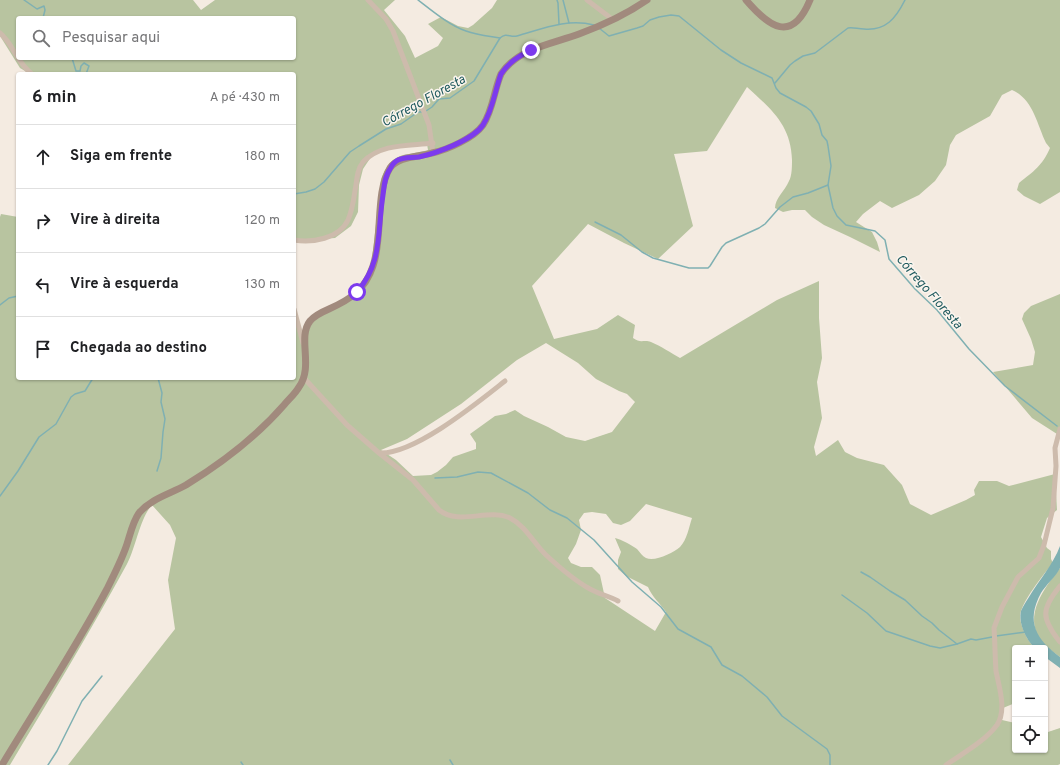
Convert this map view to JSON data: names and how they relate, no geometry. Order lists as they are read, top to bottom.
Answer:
{
  "water": ["Córrego Floresta"],
  "page": {
    "search": "Pesquisar aqui",
    "heading": ["6 min", "A pé · 430 m"],
    "list": [
      ["Siga em frente", "180 m"],
      ["Vire à direita", "120 m"],
      ["Vire à esquerda", "130 m"],
      "Chegada ao destino"
    ],
    "map_buttons": ["+", "−"]
  }
}
